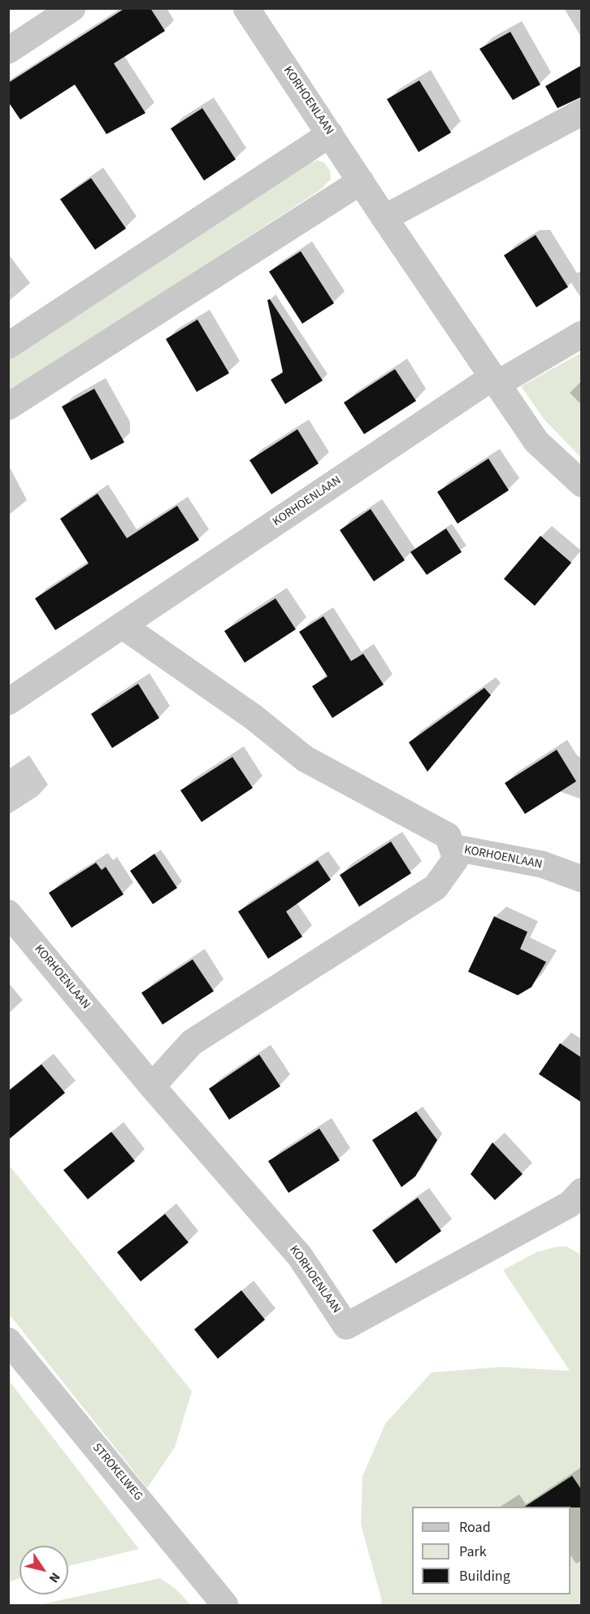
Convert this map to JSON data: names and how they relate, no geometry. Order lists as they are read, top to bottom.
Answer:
{
  "streets": {
    "street": ["KORHOENLAAN", "STROKELWEG"]
  },
  "legend": ["Road", "Park", "Building"],
  "north": "bottom right"
}
